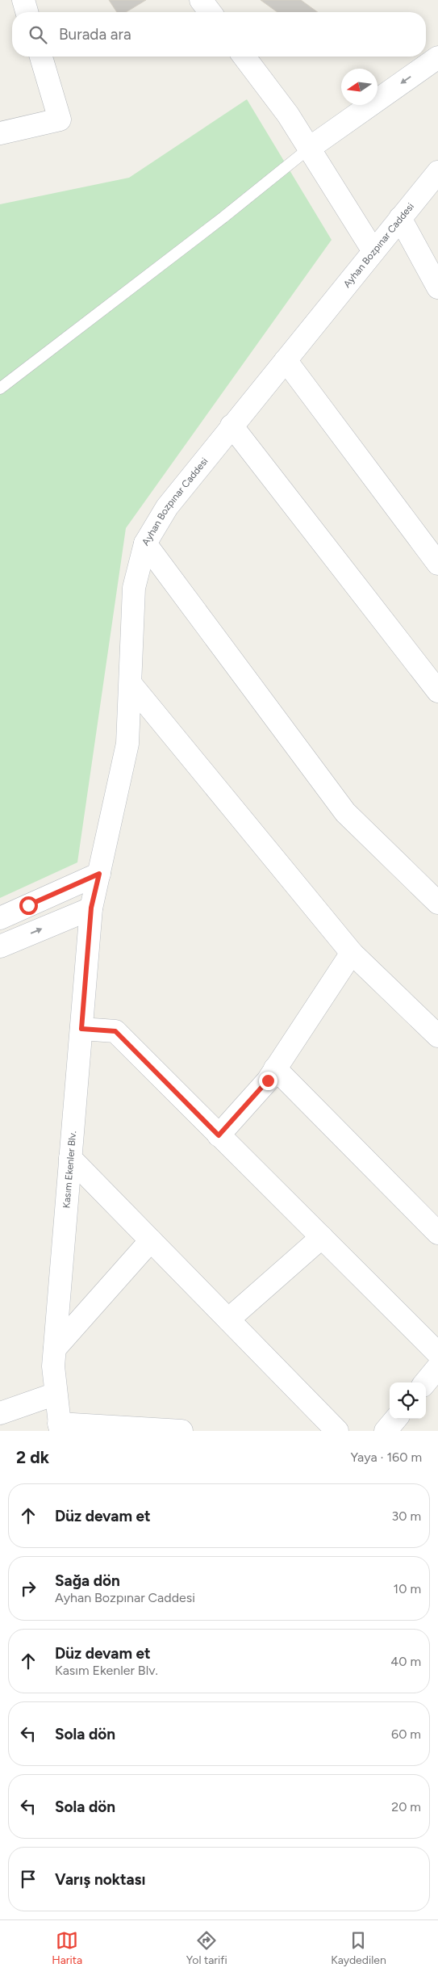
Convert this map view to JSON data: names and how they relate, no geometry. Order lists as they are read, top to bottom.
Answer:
{
  "streets": {
    "street": ["Ayhan Bozpınar Caddesi", "Kasım Ekenler Blv."]
  },
  "crossings": [
    ["Ayhan Bozpınar Caddesi", "Kasım Ekenler Blv."]
  ],
  "north": "left",
  "page": {
    "search": "Burada ara",
    "heading": ["2 dk", "Yaya · 160 m"],
    "list": [
      ["Düz devam et", "30 m"],
      ["Sağa dön", "Ayhan Bozpınar Caddesi", "10 m"],
      ["Düz devam et", "Kasım Ekenler Blv.", "40 m"],
      ["Sola dön", "60 m"],
      ["Sola dön", "20 m"],
      "Varış noktası"
    ],
    "nav": ["Harita", "Yol tarifi", "Kaydedilen"]
  }
}
